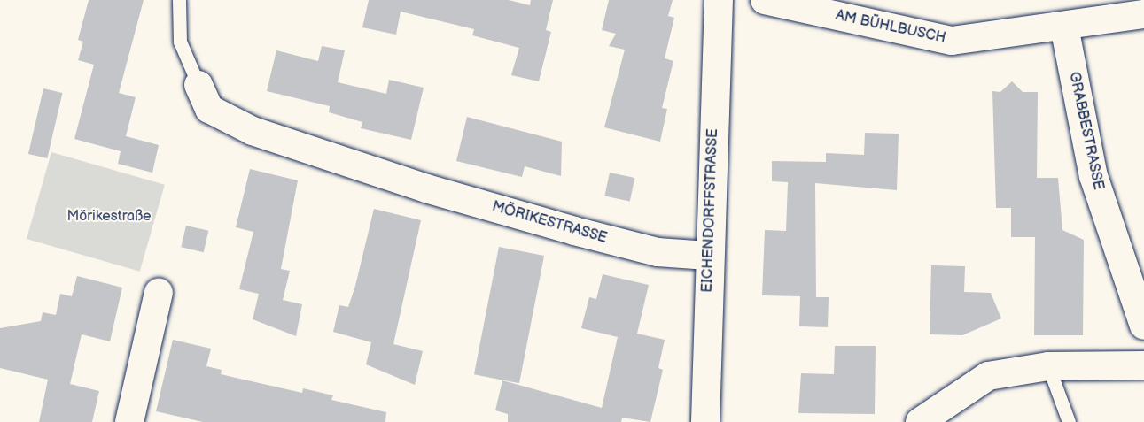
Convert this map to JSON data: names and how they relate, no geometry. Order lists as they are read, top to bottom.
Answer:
{
  "streets": {
    "street": [
      "AM BÜHLBUSCH",
      "GRABBESTRASSE",
      "EICHENDORFFSTRASSE",
      "MÖRIKESTRASSE"
    ]
  },
  "crossings": [
    ["AM BÜHLBUSCH", "GRABBESTRASSE"],
    ["EICHENDORFFSTRASSE", "MÖRIKESTRASSE"]
  ],
  "parks": ["Mörikestraße"]
}
